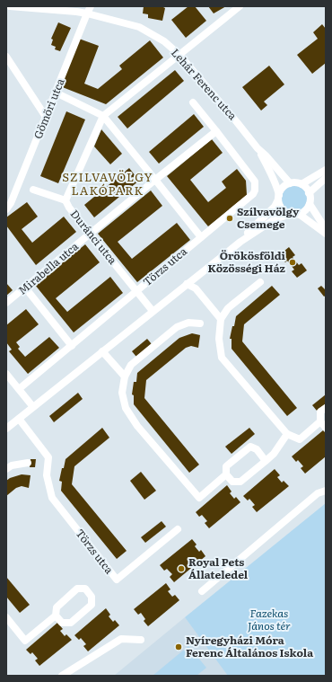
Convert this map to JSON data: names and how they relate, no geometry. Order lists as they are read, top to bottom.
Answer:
{
  "streets": {
    "street": [
      "Lehár Ferenc utca",
      "Gömöri utca",
      "Duránci utca",
      "Törzs utca",
      "Mirabella utca"
    ]
  },
  "crossings": [
    ["Lehár Ferenc utca", "Gömöri utca"],
    ["Duránci utca", "Törzs utca"],
    ["Duránci utca", "Mirabella utca"],
    ["Törzs utca", "Mirabella utca"]
  ],
  "districts": ["SZILVAVÖLGY LAKÓPARK"],
  "parks": ["Fazekas János tér"],
  "places": [
    "Szílvavölgy Csemege",
    "Örökösföldi Közösségi Ház",
    "Royal Pets Állateledel",
    "Nyíregyházi Móra Ferenc Általános Iskola"
  ]
}
